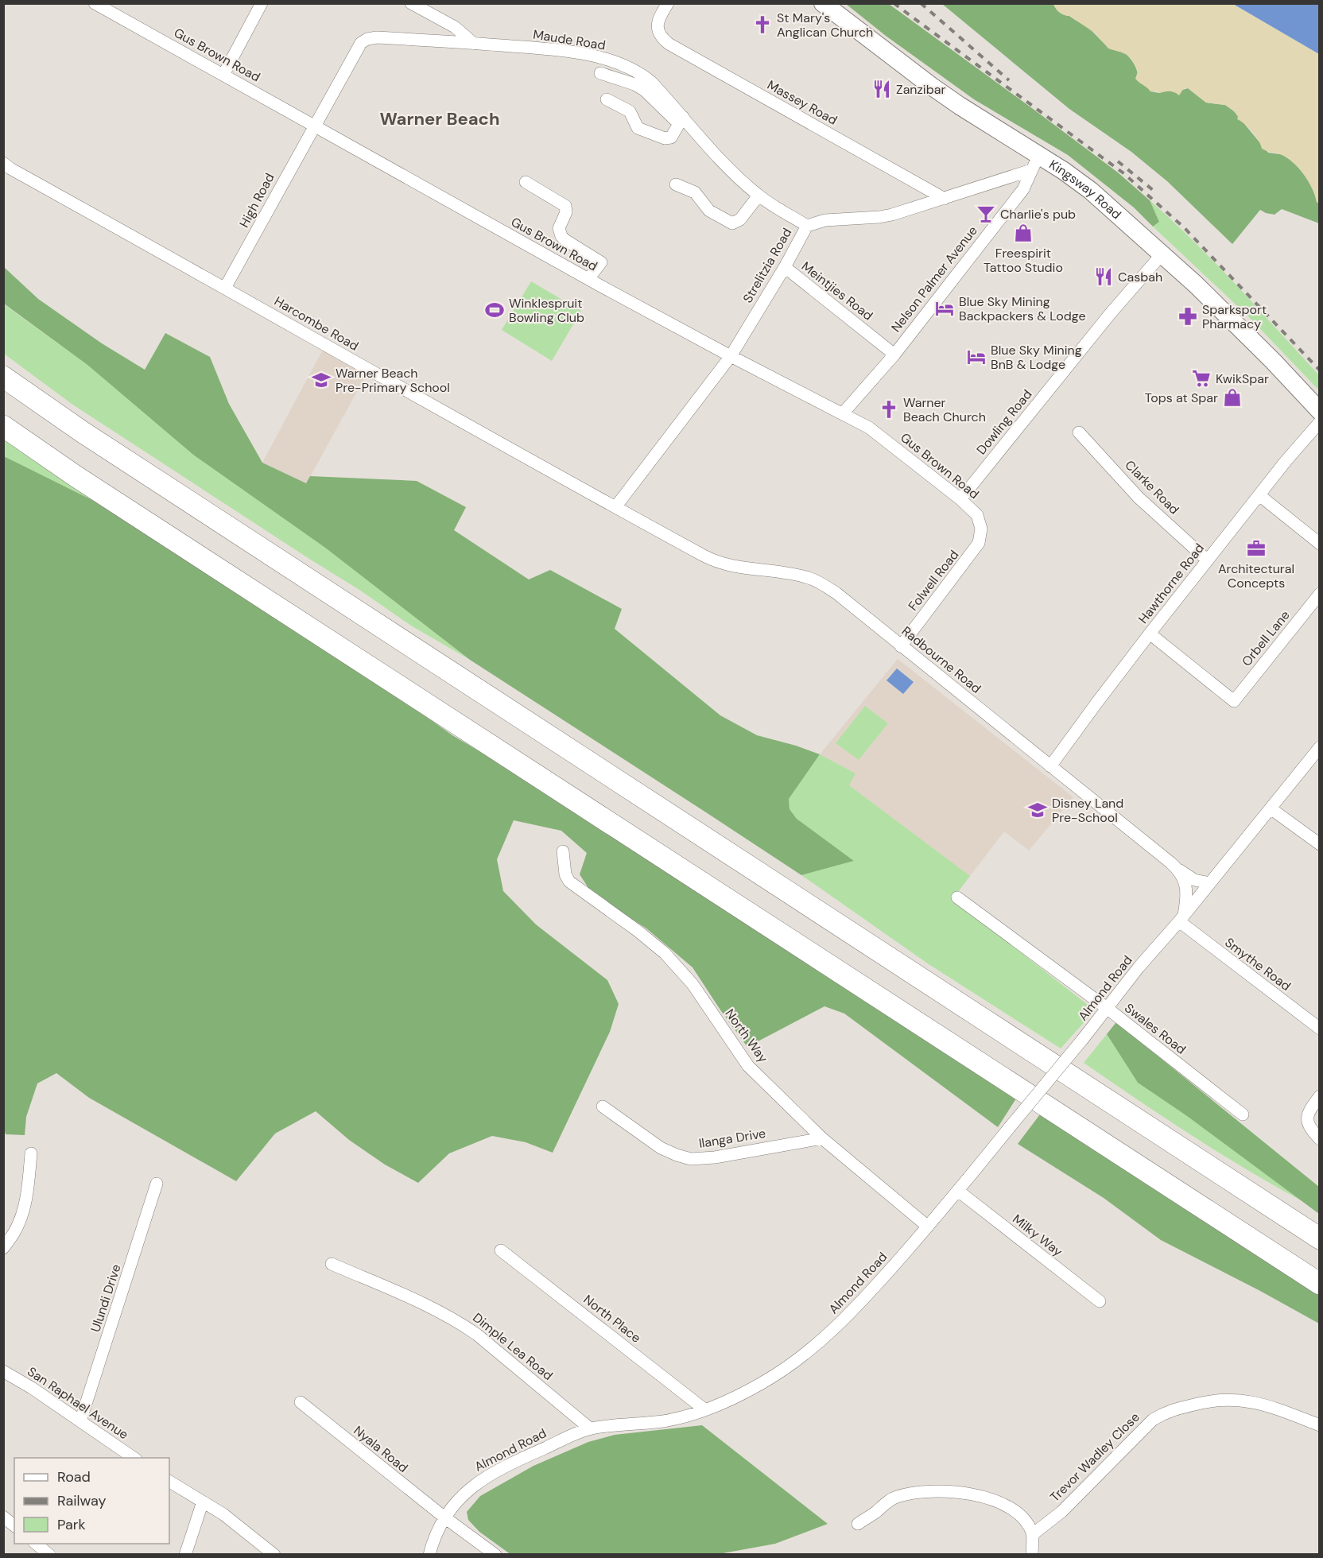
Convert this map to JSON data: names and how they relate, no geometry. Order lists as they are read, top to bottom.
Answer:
{
  "streets": {
    "main road": ["Kingsway Road"],
    "street": [
      "Maude Road",
      "Gus Brown Road",
      "Massey Road",
      "High Road",
      "Strelitzia Road",
      "Nelson Palmer Avenue",
      "Meintjies Road",
      "Harcombe Road",
      "Dowling Road",
      "Clarke Road",
      "Folwell Road",
      "Hawthorne Road",
      "Orbell Lane",
      "Radbourne Road",
      "Smythe Road",
      "Almond Road",
      "Swales Road",
      "North Way",
      "Ilanga Drive",
      "Milky Way",
      "Ulundi Drive",
      "North Place",
      "Dimple Lea Road",
      "San Raphael Avenue",
      "Nyala Road",
      "Trevor Wadley Close"
    ]
  },
  "crossings": [
    ["Maude Road", "Gus Brown Road"],
    ["Maude Road", "High Road"],
    ["Maude Road", "Strelitzia Road"],
    ["Gus Brown Road", "High Road"],
    ["Gus Brown Road", "Strelitzia Road"],
    ["Gus Brown Road", "Nelson Palmer Avenue"],
    ["Gus Brown Road", "Dowling Road"],
    ["Gus Brown Road", "Folwell Road"],
    ["Massey Road", "Strelitzia Road"],
    ["Kingsway Road", "Strelitzia Road"],
    ["Kingsway Road", "Nelson Palmer Avenue"],
    ["Kingsway Road", "Dowling Road"],
    ["High Road", "Harcombe Road"],
    ["Strelitzia Road", "Nelson Palmer Avenue"],
    ["Strelitzia Road", "Meintjies Road"],
    ["Strelitzia Road", "Harcombe Road"],
    ["Strelitzia Road", "Radbourne Road"],
    ["Nelson Palmer Avenue", "Meintjies Road"],
    ["Harcombe Road", "Radbourne Road"],
    ["Clarke Road", "Hawthorne Road"],
    ["Folwell Road", "Radbourne Road"],
    ["Hawthorne Road", "Orbell Lane"],
    ["Hawthorne Road", "Radbourne Road"],
    ["Radbourne Road", "Smythe Road"],
    ["Radbourne Road", "Almond Road"],
    ["Smythe Road", "Almond Road"],
    ["Almond Road", "Swales Road"],
    ["Almond Road", "North Way"],
    ["Almond Road", "Milky Way"],
    ["Almond Road", "North Place"],
    ["Almond Road", "Dimple Lea Road"],
    ["Almond Road", "Nyala Road"],
    ["North Way", "Ilanga Drive"],
    ["Ulundi Drive", "San Raphael Avenue"]
  ],
  "districts": ["Warner Beach"],
  "places": {
    "church": ["St Mary's Anglican Church", "Warner Beach Church"],
    "restaurant": ["Zanzibar", "Casbah"],
    "bar": ["Charlie's pub"],
    "shop": ["Freespirit Tattoo Studio", "Tops at Spar"],
    "hotel": ["Blue Sky Mining Backpackers & Lodge", "Blue Sky Mining BnB & Lodge"],
    "sports": ["Winklespruit Bowling Club"],
    "pharmacy": ["Sparksport Pharmacy"],
    "supermarket": ["KwikSpar"],
    "school or university": ["Warner Beach Pre-Primary School", "Disney Land Pre-School"],
    "office": ["Architectural Concepts"]
  },
  "legend": ["Road", "Railway", "Park"]
}
